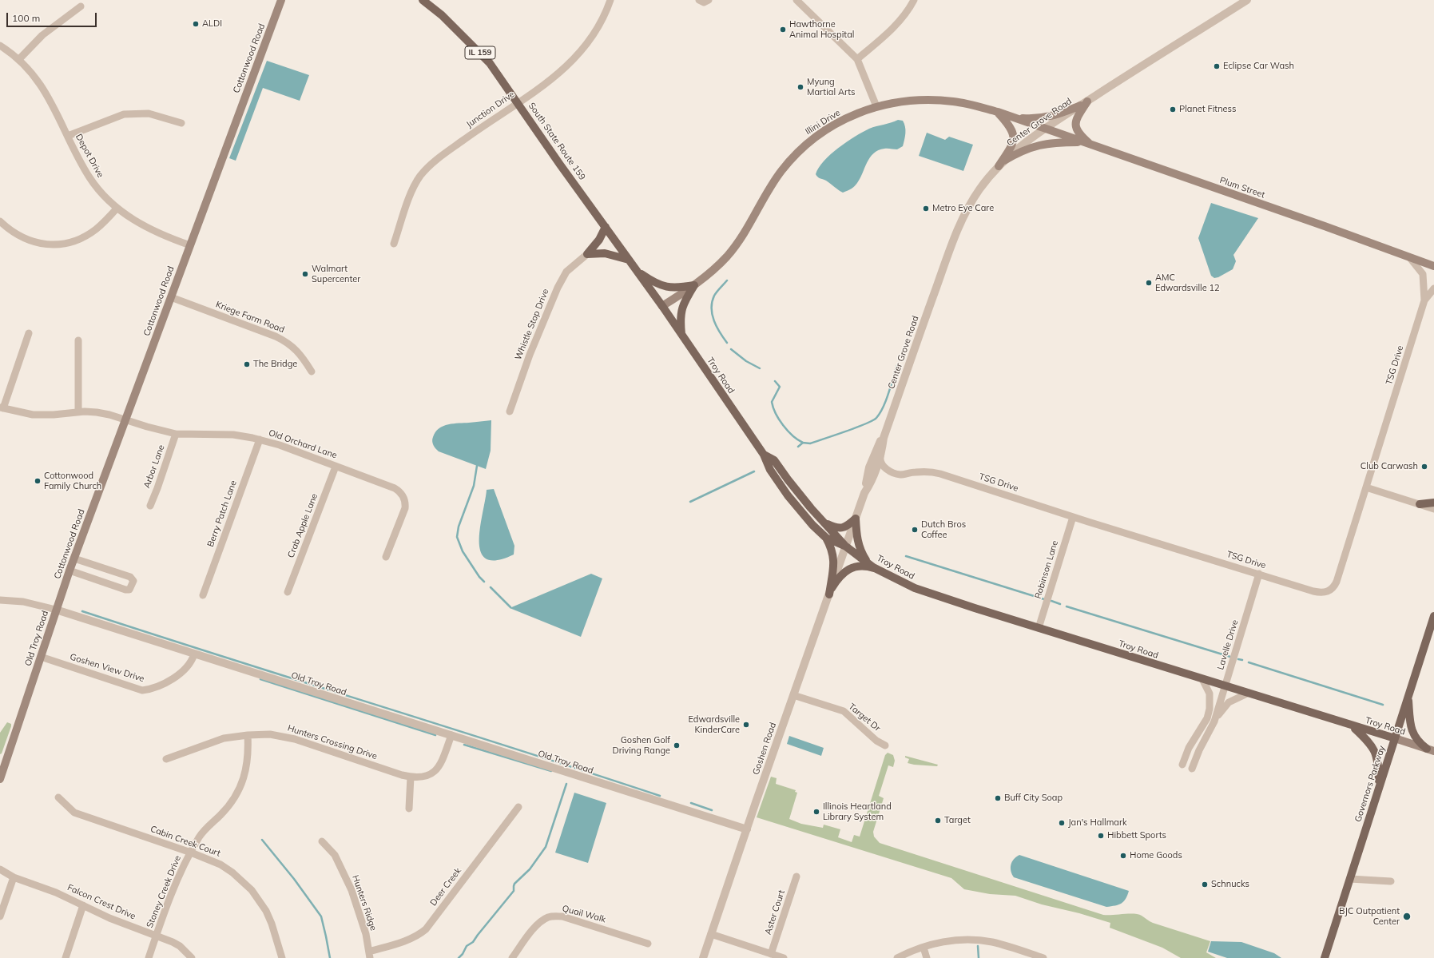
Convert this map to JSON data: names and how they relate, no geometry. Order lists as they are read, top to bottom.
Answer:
{
  "streets": {
    "main road": [
      "IL 159",
      "Cottonwood Road",
      "Illini Drive",
      "South State Route 159",
      "Plum Street",
      "Whistle Stop Drive",
      "Troy Road",
      "Old Troy Road",
      "Governors Parkway"
    ],
    "street": [
      "Junction Drive",
      "Center Grove Road",
      "Depot Drive",
      "Kriege Farm Road",
      "TSG Drive",
      "Old Orchard Lane",
      "Arbor Lane",
      "Berry Patch Lane",
      "Crab Apple Lane",
      "Robinson Lane",
      "Lavelle Drive",
      "Goshen View Drive",
      "Target Dr",
      "Hunters Crossing Drive",
      "Goshen Road",
      "Cabin Creek Court",
      "Deer Creek",
      "Stoney Creek Drive",
      "Falcon Crest Drive",
      "Hunters Ridge",
      "Aster Court",
      "Quail Walk"
    ]
  },
  "crossings": [
    ["Cottonwood Road", "Depot Drive"],
    ["Cottonwood Road", "Kriege Farm Road"],
    ["Cottonwood Road", "Old Orchard Lane"],
    ["Cottonwood Road", "Old Troy Road"],
    ["Junction Drive", "South State Route 159"],
    ["Illini Drive", "Center Grove Road"],
    ["Illini Drive", "South State Route 159"],
    ["Illini Drive", "Plum Street"],
    ["Illini Drive", "Troy Road"],
    ["Center Grove Road", "Plum Street"],
    ["Center Grove Road", "TSG Drive"],
    ["Center Grove Road", "Troy Road"],
    ["Center Grove Road", "Goshen Road"],
    ["South State Route 159", "Whistle Stop Drive"],
    ["South State Route 159", "Troy Road"],
    ["Plum Street", "TSG Drive"],
    ["TSG Drive", "Robinson Lane"],
    ["TSG Drive", "Lavelle Drive"],
    ["Troy Road", "Robinson Lane"],
    ["Troy Road", "Lavelle Drive"],
    ["Troy Road", "Goshen Road"],
    ["Troy Road", "Governors Parkway"],
    ["Old Orchard Lane", "Arbor Lane"],
    ["Old Orchard Lane", "Berry Patch Lane"],
    ["Old Orchard Lane", "Crab Apple Lane"],
    ["Old Troy Road", "Goshen View Drive"],
    ["Old Troy Road", "Hunters Crossing Drive"],
    ["Old Troy Road", "Goshen Road"],
    ["Target Dr", "Goshen Road"],
    ["Hunters Crossing Drive", "Stoney Creek Drive"],
    ["Cabin Creek Court", "Stoney Creek Drive"],
    ["Deer Creek", "Hunters Ridge"],
    ["Stoney Creek Drive", "Falcon Crest Drive"]
  ],
  "places": [
    "ALDI",
    "Hawthorne Animal Hospital",
    "Eclipse Car Wash",
    "Myung Martial Arts",
    "Planet Fitness",
    "Metro Eye Care",
    "Walmart Supercenter",
    "AMC Edwardsville 12",
    "The Bridge",
    "Club Carwash",
    "Cottonwood Family Church",
    "Dutch Bros Coffee",
    "Edwardsville KinderCare",
    "Goshen Golf Driving Range",
    "Buff City Soap",
    "Illinois Heartland Library System",
    "Target",
    "Jan's Hallmark",
    "Hibbett Sports",
    "Home Goods",
    "Schnucks",
    "BJC Outpatient Center"
  ],
  "scale_bar": "100 m"
}
